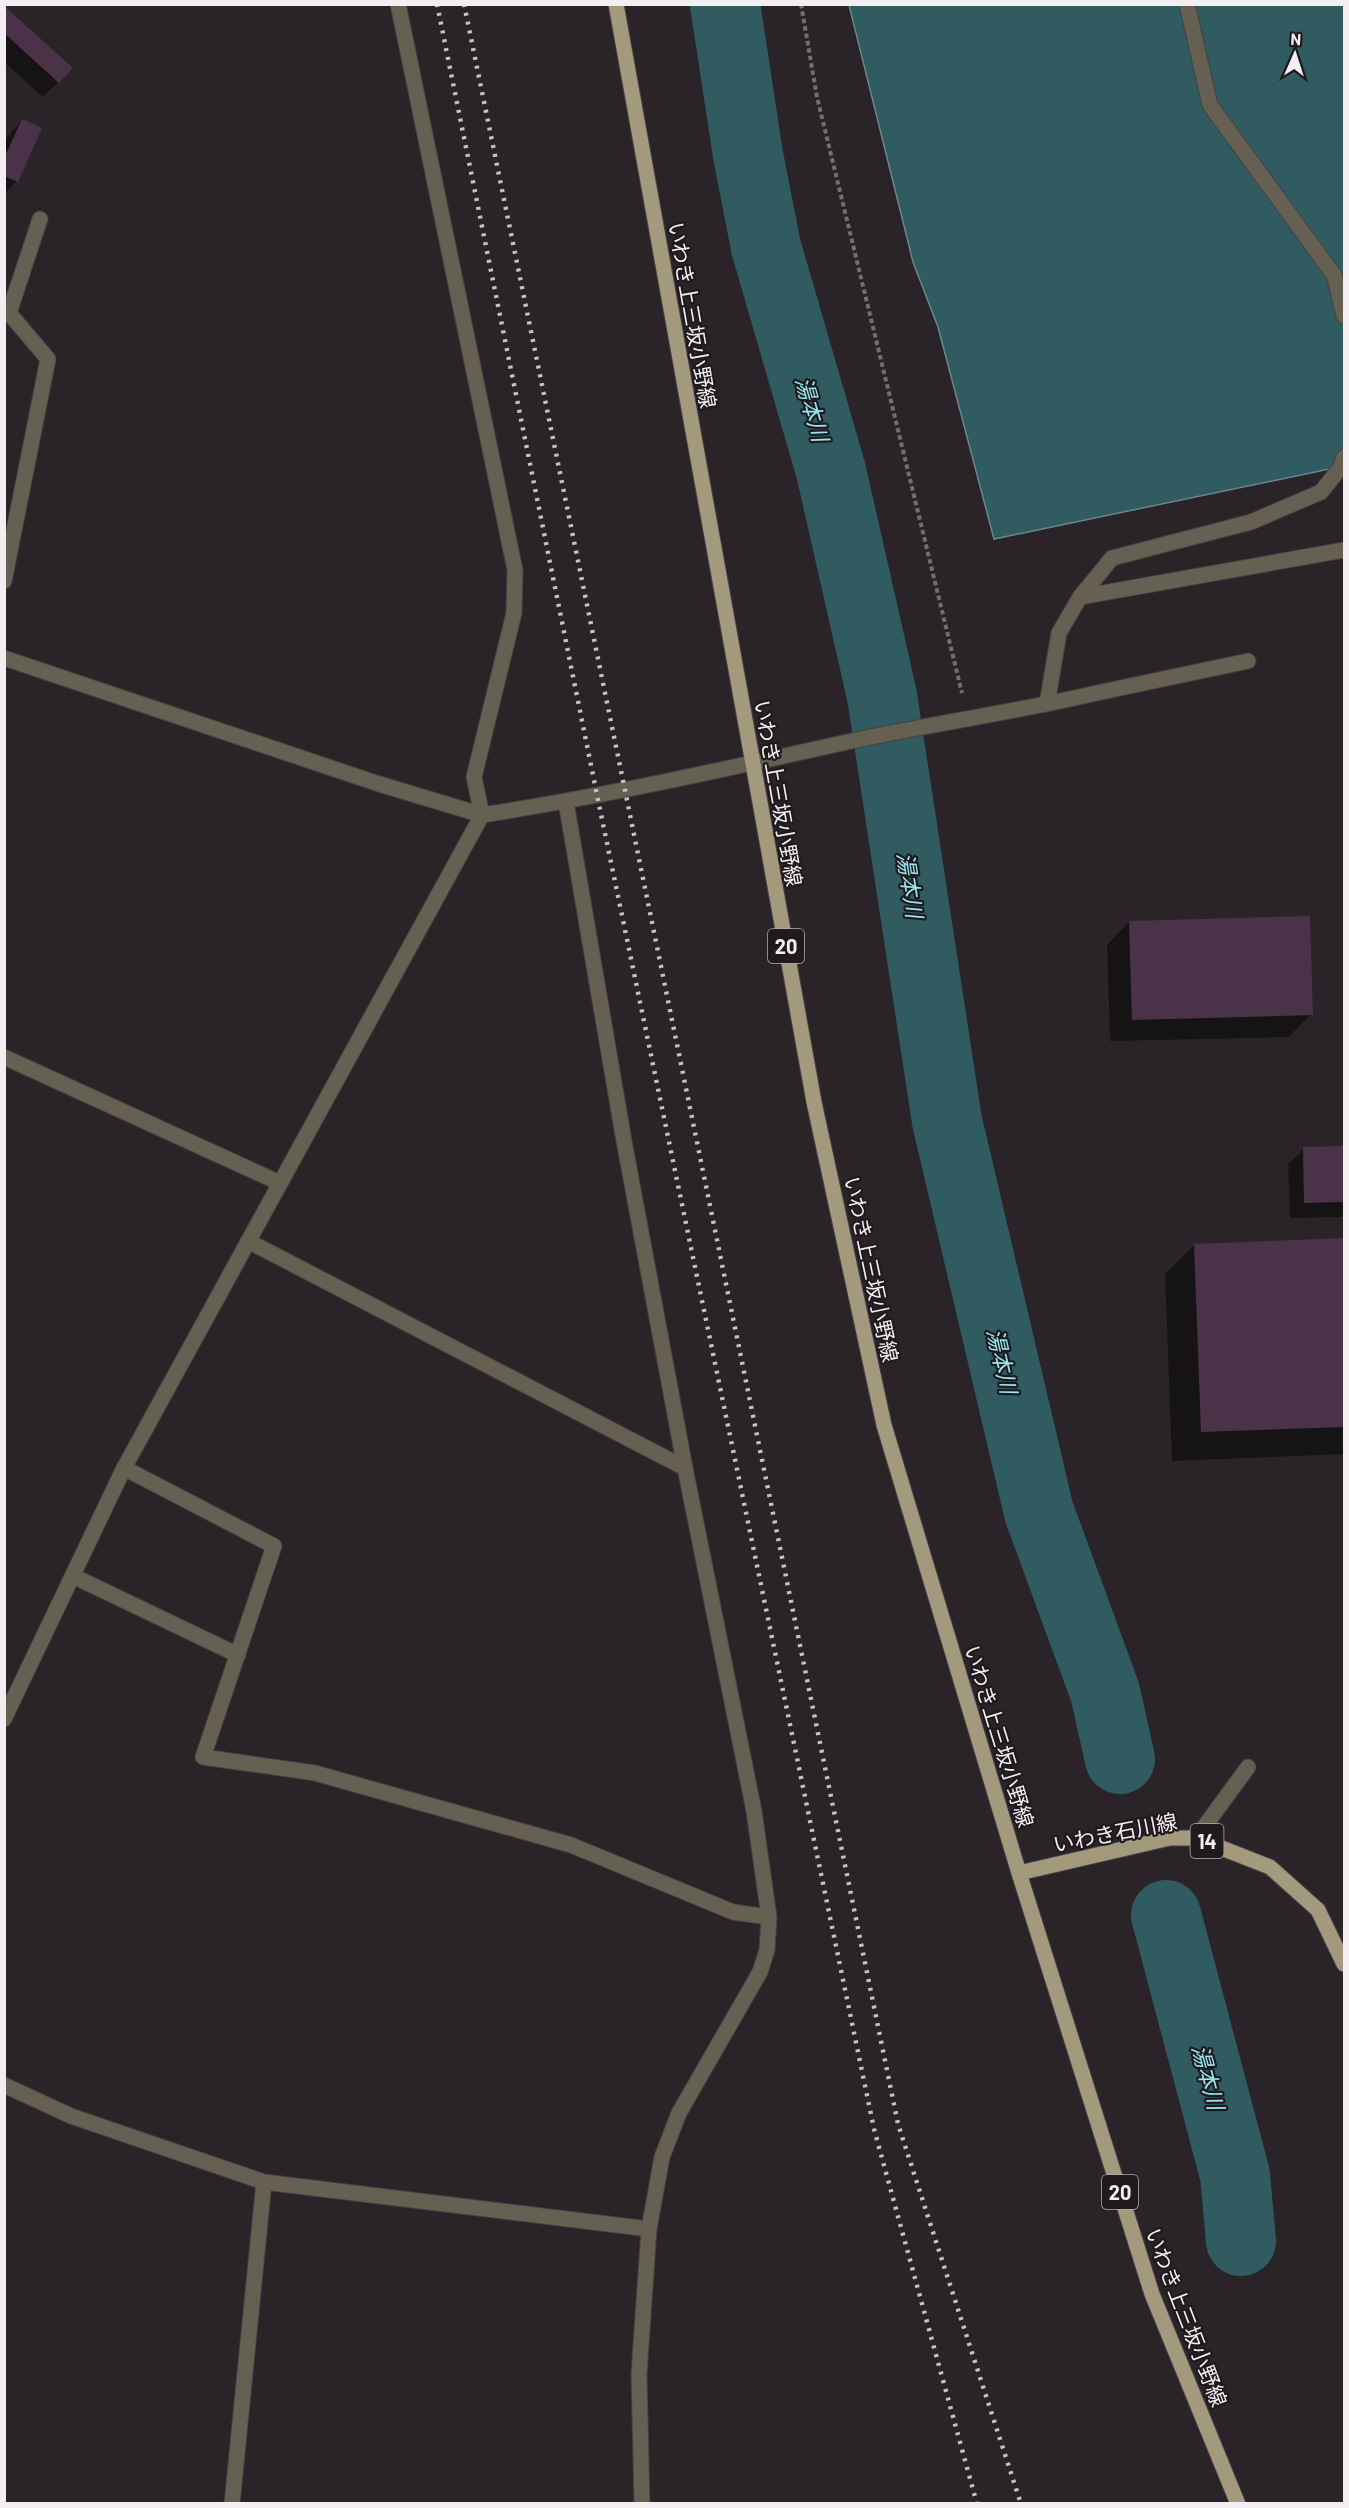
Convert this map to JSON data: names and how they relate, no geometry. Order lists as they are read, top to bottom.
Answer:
{
  "streets": {
    "main road": [
      "いわき上三坂小野線",
      "20",
      "いわき石川線",
      "14"
    ]
  },
  "crossings": [
    ["いわき上三坂小野線", "いわき石川線"]
  ],
  "water": ["湯本川"],
  "north": "top"
}
